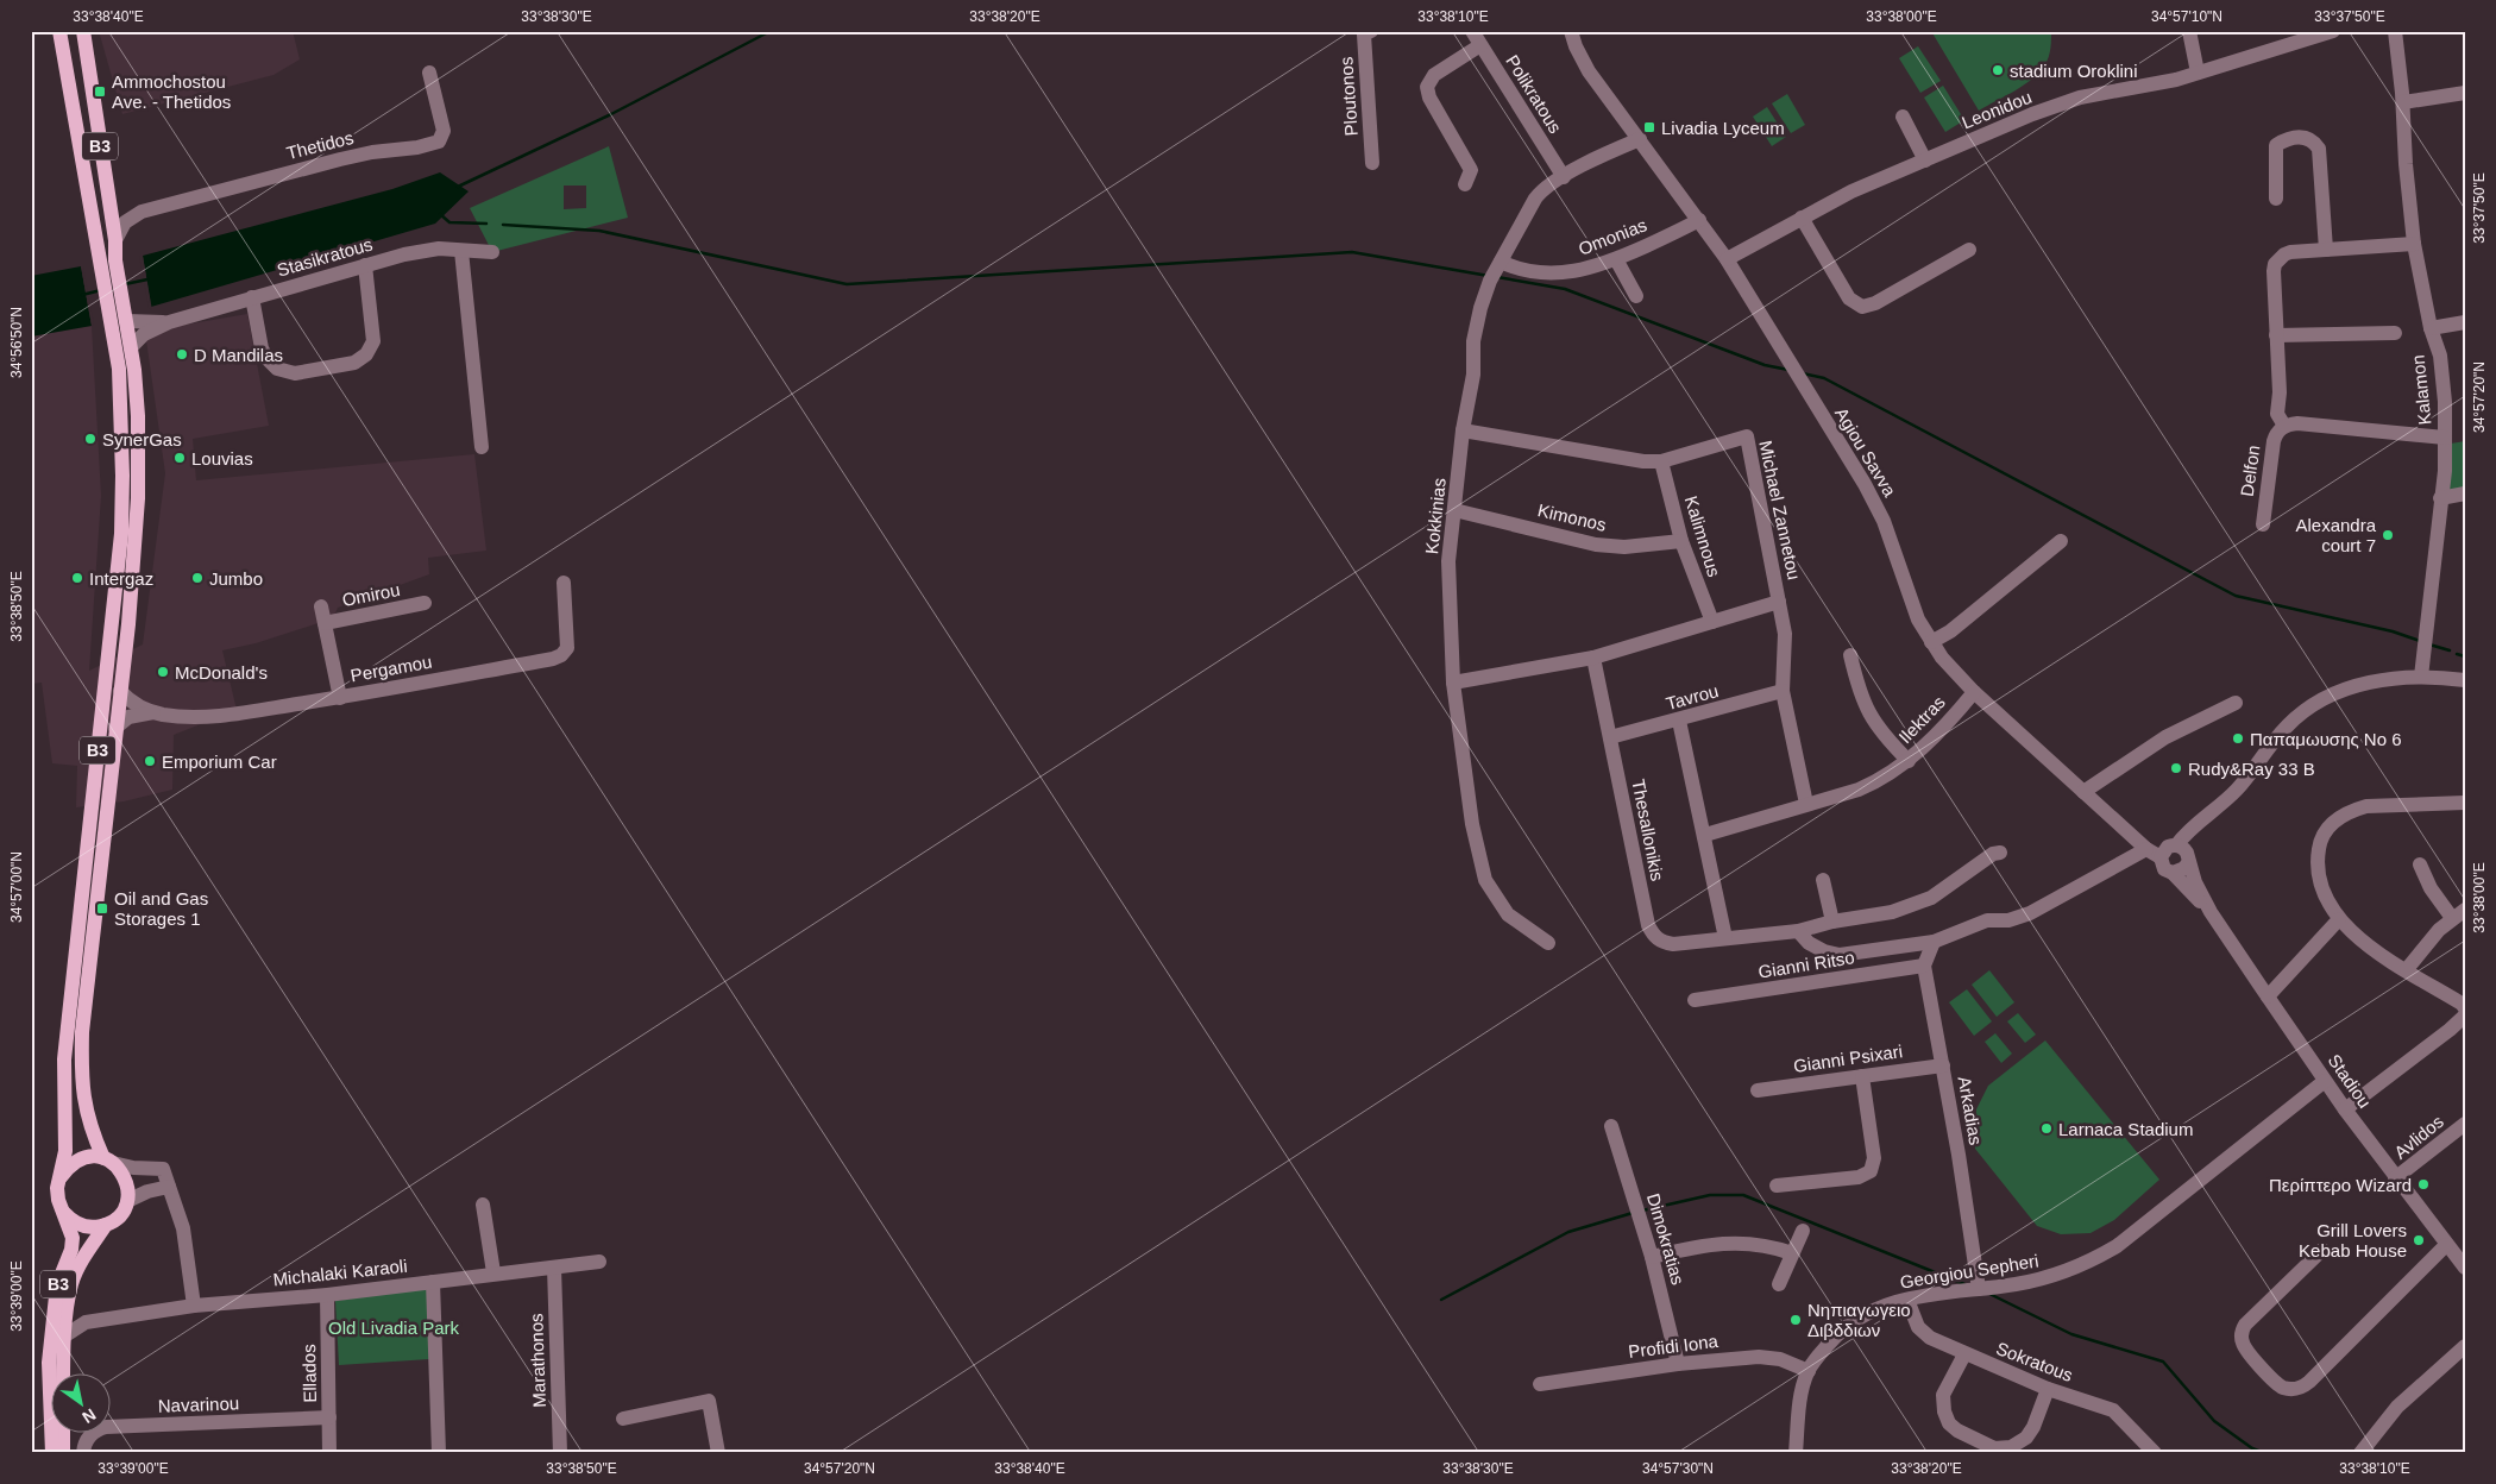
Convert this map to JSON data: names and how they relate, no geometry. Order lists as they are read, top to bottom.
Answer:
{
  "streets": {
    "main road": ["B3"],
    "street": [
      "Polikratous",
      "Ploutonos",
      "Leonidou",
      "Thetidos",
      "Omonias",
      "Stasikratous",
      "Kalamon",
      "Agiou Savva",
      "Delfon",
      "Michael Zannetou",
      "Kokkinias",
      "Kimonos",
      "Kalimnous",
      "Omirou",
      "Pergamou",
      "Tavrou",
      "Ilektras",
      "Thesallonikis",
      "Gianni Ritso",
      "Gianni Psixari",
      "Stadiou",
      "Arkadias",
      "Avlidos",
      "Dimokratias",
      "Georgiou Sepheri",
      "Michalaki Karaoli",
      "Profidi Iona",
      "Marathonos",
      "Sokratous",
      "Ellados",
      "Navarinou"
    ]
  },
  "crossings": [
    ["Polikratous", "Kokkinias"],
    ["Leonidou", "Agiou Savva"],
    ["Thetidos", "B3"],
    ["B3", "Stasikratous"],
    ["B3", "Pergamou"],
    ["B3", "Michalaki Karaoli"],
    ["Omonias", "Agiou Savva"],
    ["Omonias", "Kokkinias"],
    ["Agiou Savva", "Kokkinias"],
    ["Agiou Savva", "Ilektras"],
    ["Agiou Savva", "Stadiou"],
    ["Michael Zannetou", "Kokkinias"],
    ["Michael Zannetou", "Kalimnous"],
    ["Michael Zannetou", "Tavrou"],
    ["Kokkinias", "Kimonos"],
    ["Kimonos", "Kalimnous"],
    ["Omirou", "Pergamou"],
    ["Tavrou", "Thesallonikis"],
    ["Gianni Ritso", "Arkadias"],
    ["Gianni Psixari", "Arkadias"],
    ["Stadiou", "Avlidos"],
    ["Stadiou", "Georgiou Sepheri"],
    ["Arkadias", "Georgiou Sepheri"],
    ["Dimokratias", "Profidi Iona"],
    ["Georgiou Sepheri", "Profidi Iona"],
    ["Georgiou Sepheri", "Sokratous"],
    ["Michalaki Karaoli", "Marathonos"],
    ["Michalaki Karaoli", "Ellados"],
    ["Ellados", "Navarinou"]
  ],
  "parks": ["Old Livadia Park"],
  "places": {
    "other": [
      "stadium Oroklini",
      "D Mandilas",
      "SynerGas",
      "Louvias",
      "Alexandra court 7",
      "Intergaz",
      "Jumbo",
      "McDonald's",
      "Παπαμωυσης No 6",
      "Emporium Car",
      "Rudy&Ray 33 B",
      "Larnaca Stadium",
      "Περίπτερο Wizard",
      "Grill Lovers Kebab House",
      "Νηπιαγωγειο Διβδδιων"
    ],
    "transit": ["Ammochostou Ave. - Thetidos", "Livadia Lyceum", "Oil and Gas Storages 1"]
  },
  "north": "bottom right",
  "coordinates": [
    "33°38'40\"E",
    "33°38'30\"E",
    "33°38'20\"E",
    "33°38'10\"E",
    "33°38'00\"E",
    "34°57'10\"N",
    "33°37'50\"E",
    "34°56'50\"N",
    "34°57'20\"N",
    "33°38'50\"E",
    "34°57'00\"N",
    "33°39'00\"E",
    "34°57'30\"N"
  ]
}
